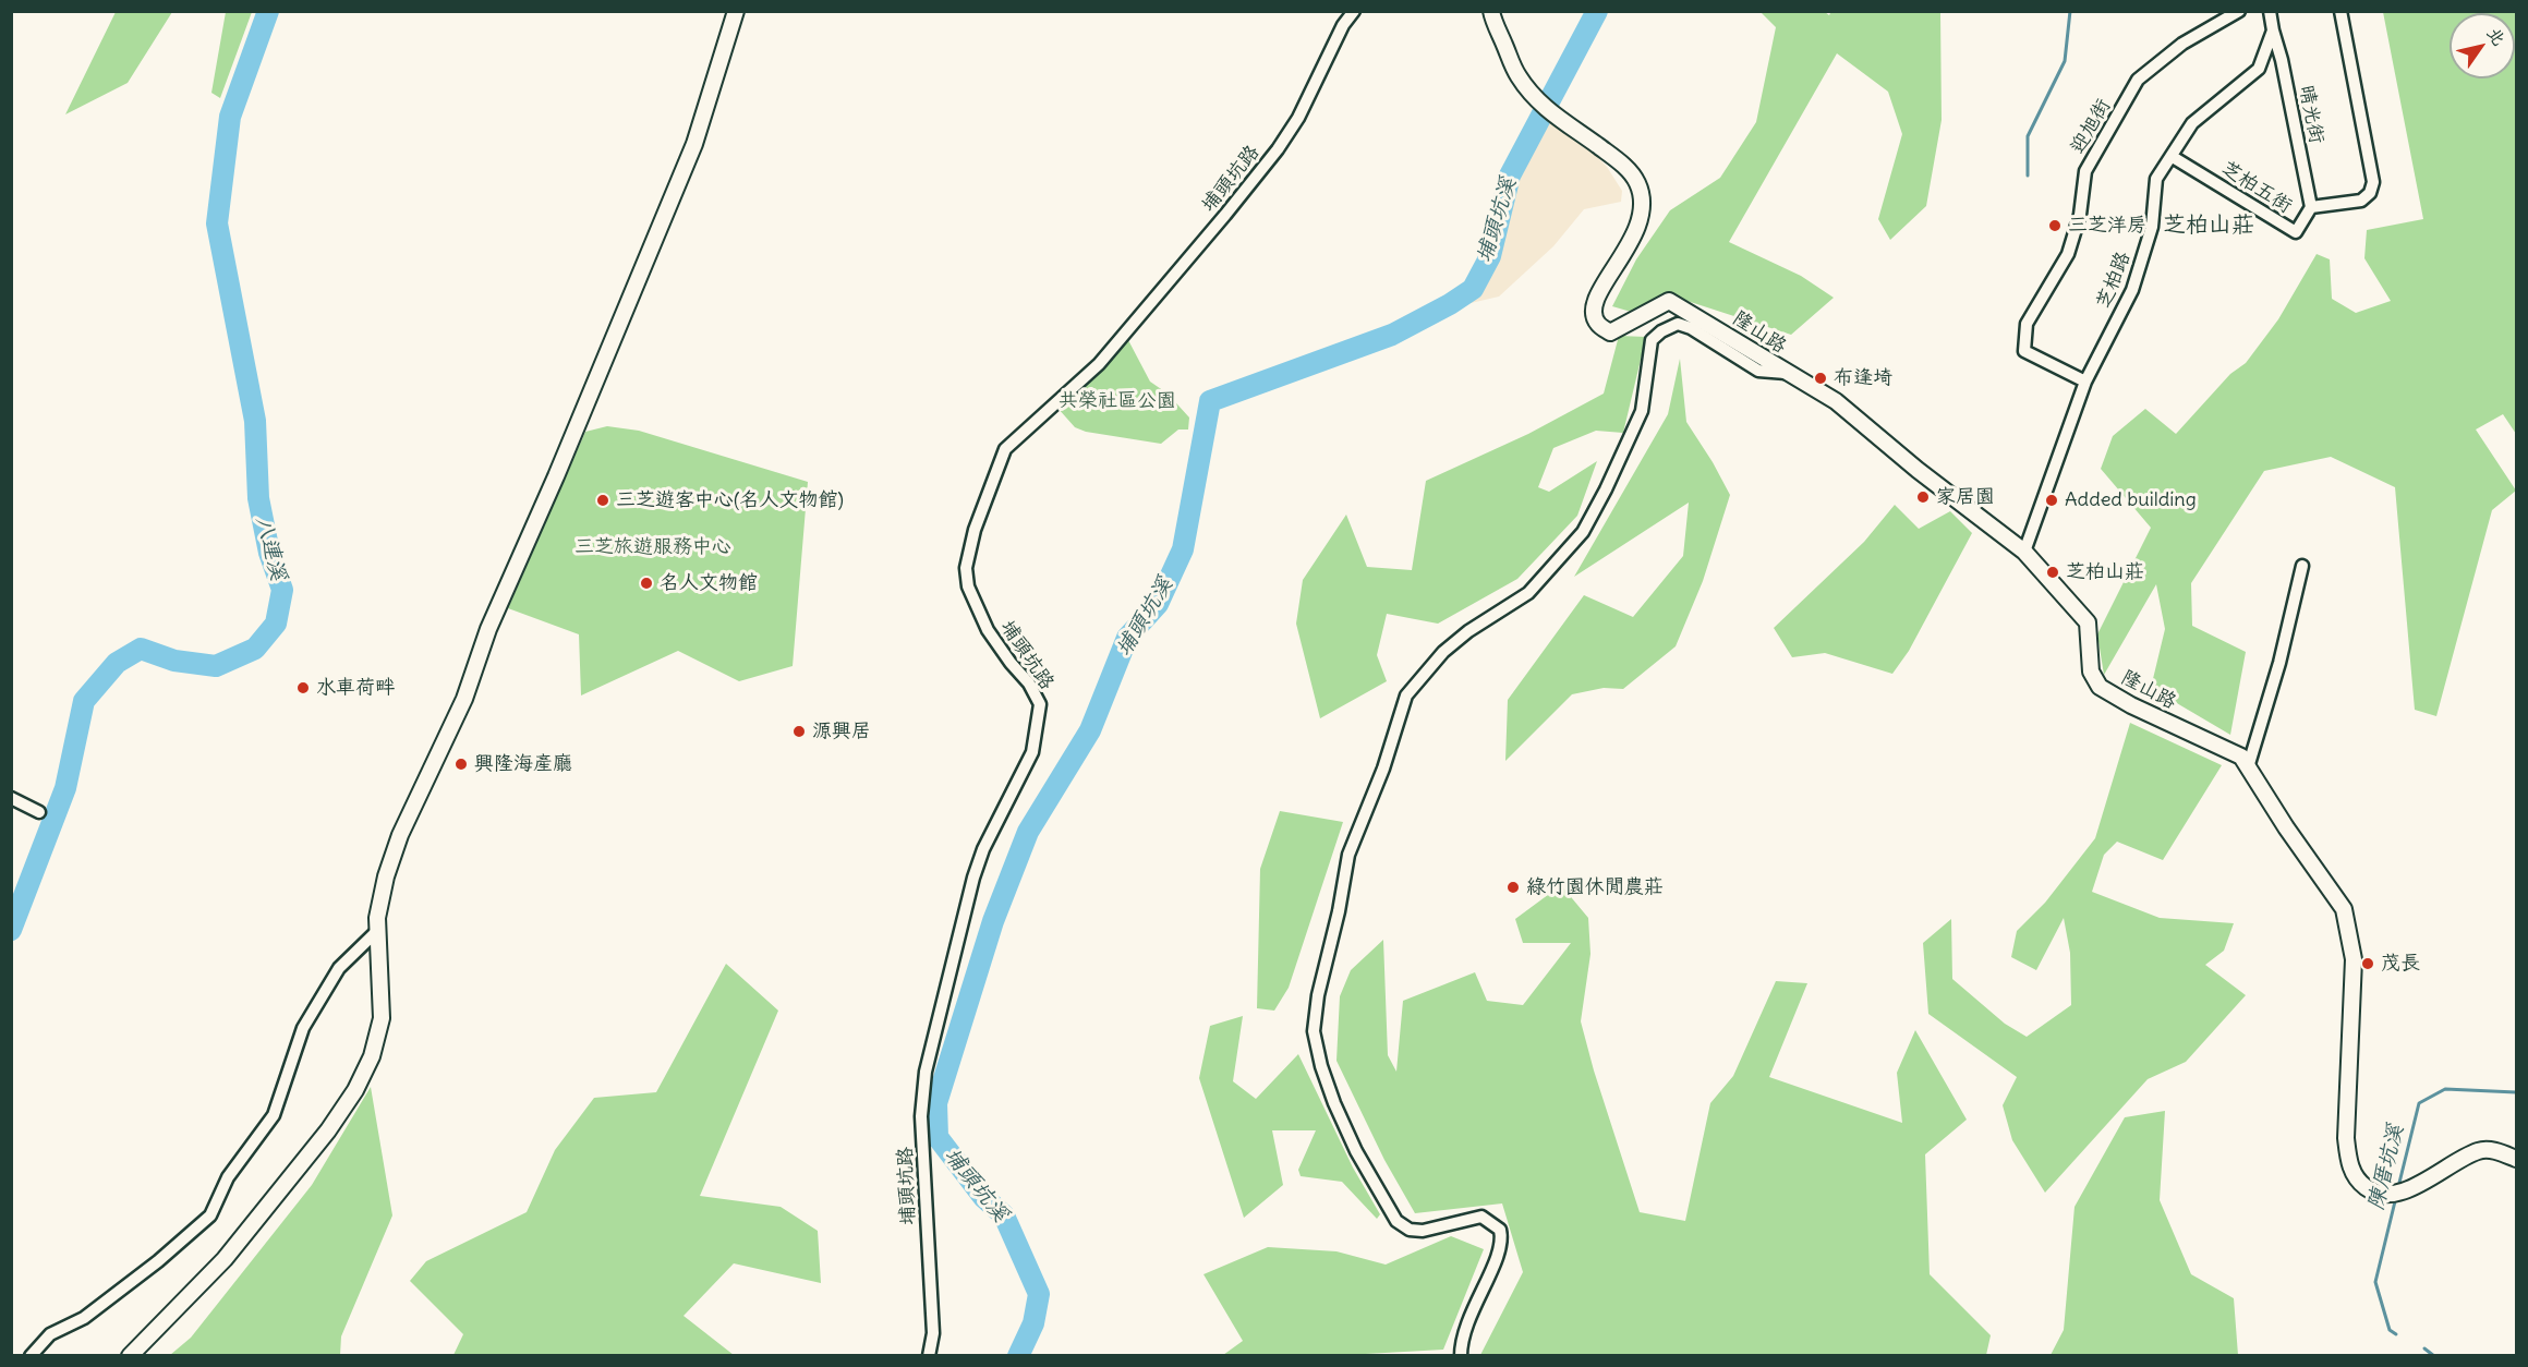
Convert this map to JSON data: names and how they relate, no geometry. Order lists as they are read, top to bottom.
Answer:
{
  "streets": {
    "street": [
      "晴光街",
      "迎旭街",
      "埔頭坑路",
      "芝柏五街",
      "芝柏路",
      "隆山路"
    ]
  },
  "crossings": [
    ["晴光街", "芝柏五街"],
    ["晴光街", "芝柏路"],
    ["迎旭街", "芝柏路"],
    ["芝柏五街", "芝柏路"],
    ["芝柏路", "隆山路"]
  ],
  "districts": ["芝柏山莊"],
  "water": ["埔頭坑溪", "八連溪", "陳厝坑溪"],
  "parks": ["共榮社區公園", "三芝旅遊服務中心"],
  "places": [
    "三芝洋房",
    "布逢埼",
    "家居園",
    "三芝遊客中心(名人文物館)",
    "Added building",
    "芝柏山莊",
    "名人文物館",
    "水車荷畔",
    "源興居",
    "興隆海產廳",
    "綠竹園休閒農莊",
    "茂長"
  ],
  "north": "top right"
}
